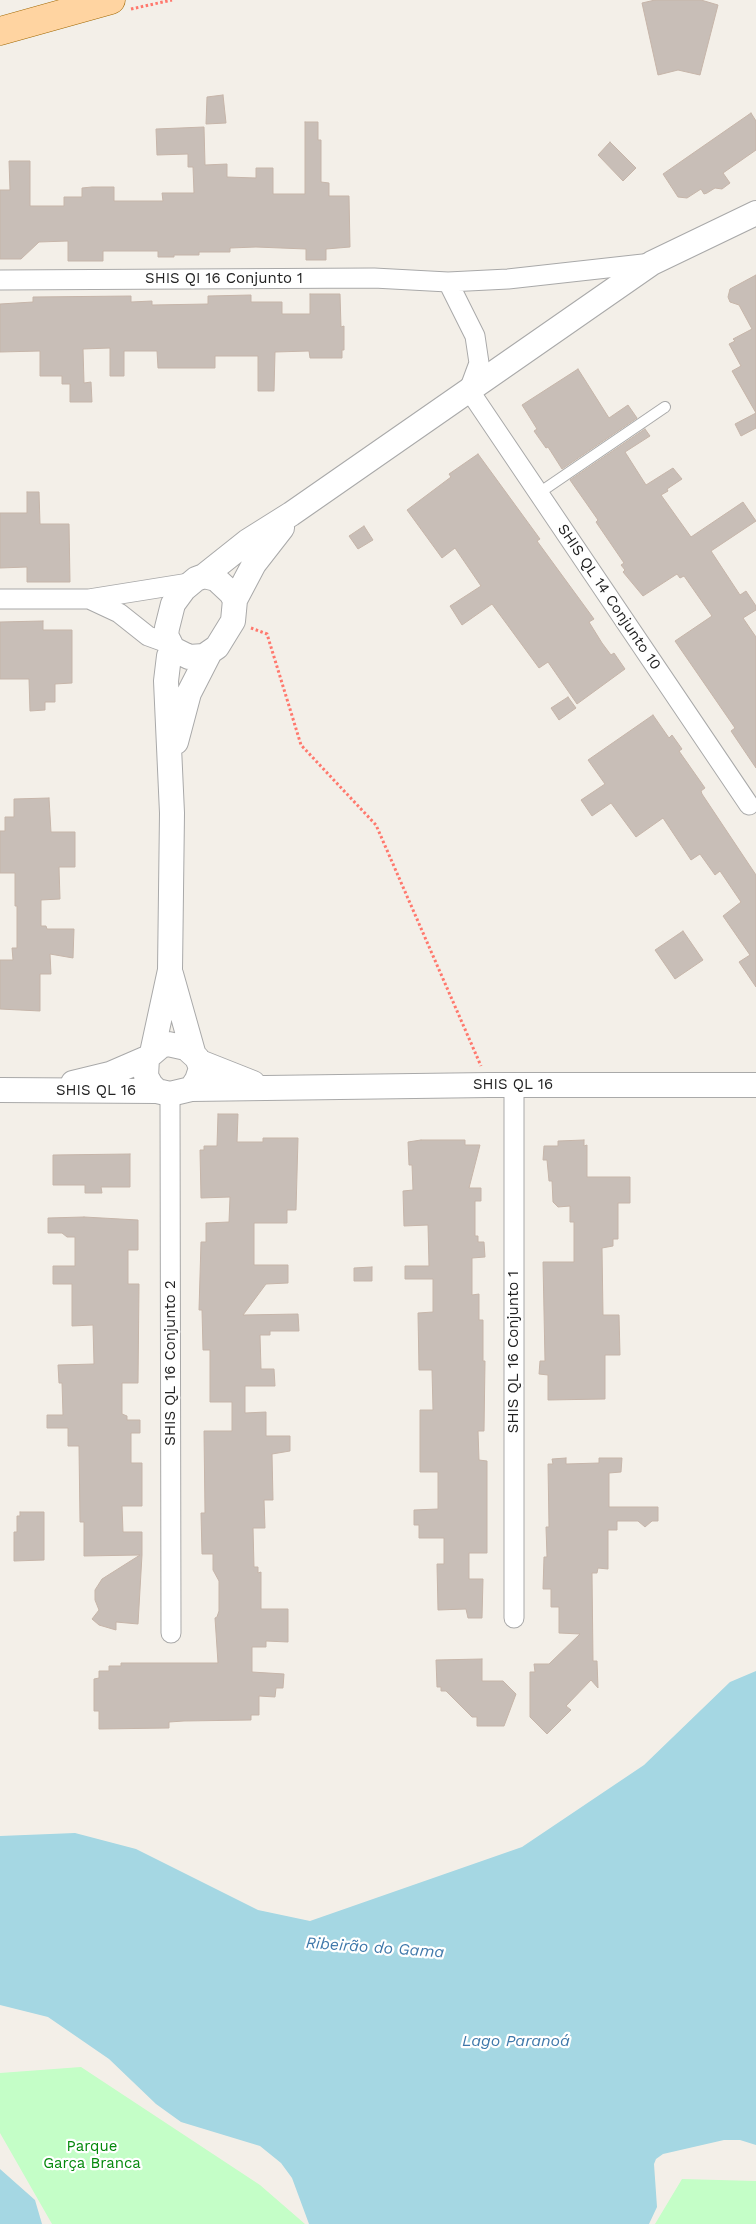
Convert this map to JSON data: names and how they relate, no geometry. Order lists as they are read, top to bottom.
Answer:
{
  "streets": {
    "street": [
      "SHIS QI 16 Conjunto 1",
      "SHIS QL 14 Conjunto 10",
      "SHIS QL 16",
      "SHIS QL 16 Conjunto 1",
      "SHIS QL 16 Conjunto 2"
    ]
  },
  "crossings": [
    ["SHIS QL 16", "SHIS QL 16 Conjunto 1"],
    ["SHIS QL 16", "SHIS QL 16 Conjunto 2"]
  ],
  "water": ["Ribeirão do Gama", "Lago Paranoá"],
  "parks": ["Parque Garça Branca"]
}
